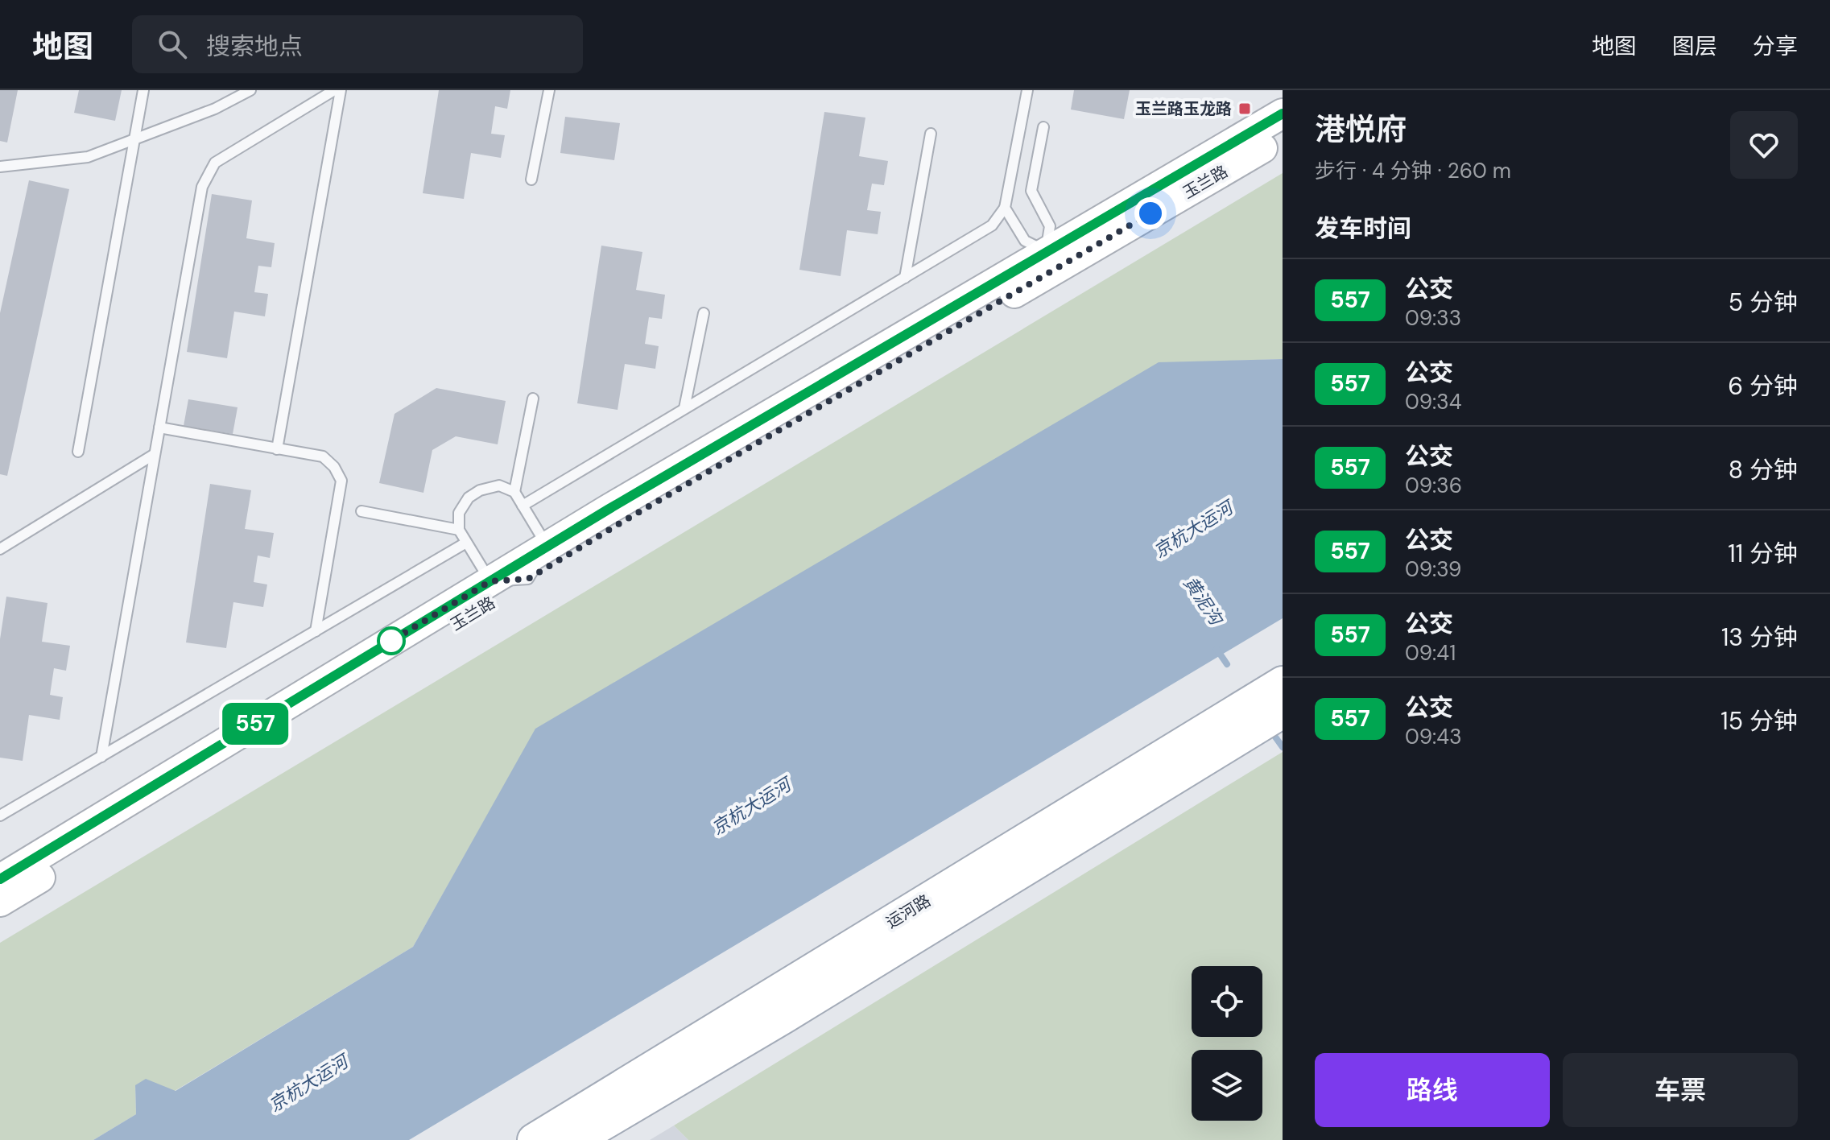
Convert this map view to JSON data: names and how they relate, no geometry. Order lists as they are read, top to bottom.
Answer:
{
  "streets": {
    "main road": ["运河路"],
    "street": ["玉兰路"]
  },
  "water": ["京杭大运河", "黄泥沟"],
  "places": {
    "transit": ["玉兰路玉龙路"]
  },
  "lines": ["bus line 557"],
  "page": {
    "header": "地图",
    "search": "搜索地点",
    "nav": ["地图", "图层", "分享"],
    "on_map": "557",
    "heading": [
      ["港悦府", "步行 · 4 分钟 · 260 m"],
      "发车时间"
    ],
    "list": [
      {
        "mark": "557",
        "name": "公交",
        "note": "09:33",
        "value": "5 分钟"
      },
      {
        "mark": "557",
        "name": "公交",
        "note": "09:34",
        "value": "6 分钟"
      },
      {
        "mark": "557",
        "name": "公交",
        "note": "09:36",
        "value": "8 分钟"
      },
      {
        "mark": "557",
        "name": "公交",
        "note": "09:39",
        "value": "11 分钟"
      },
      {
        "mark": "557",
        "name": "公交",
        "note": "09:41",
        "value": "13 分钟"
      },
      {
        "mark": "557",
        "name": "公交",
        "note": "09:43",
        "value": "15 分钟"
      }
    ],
    "buttons": ["路线", "车票"]
  }
}
